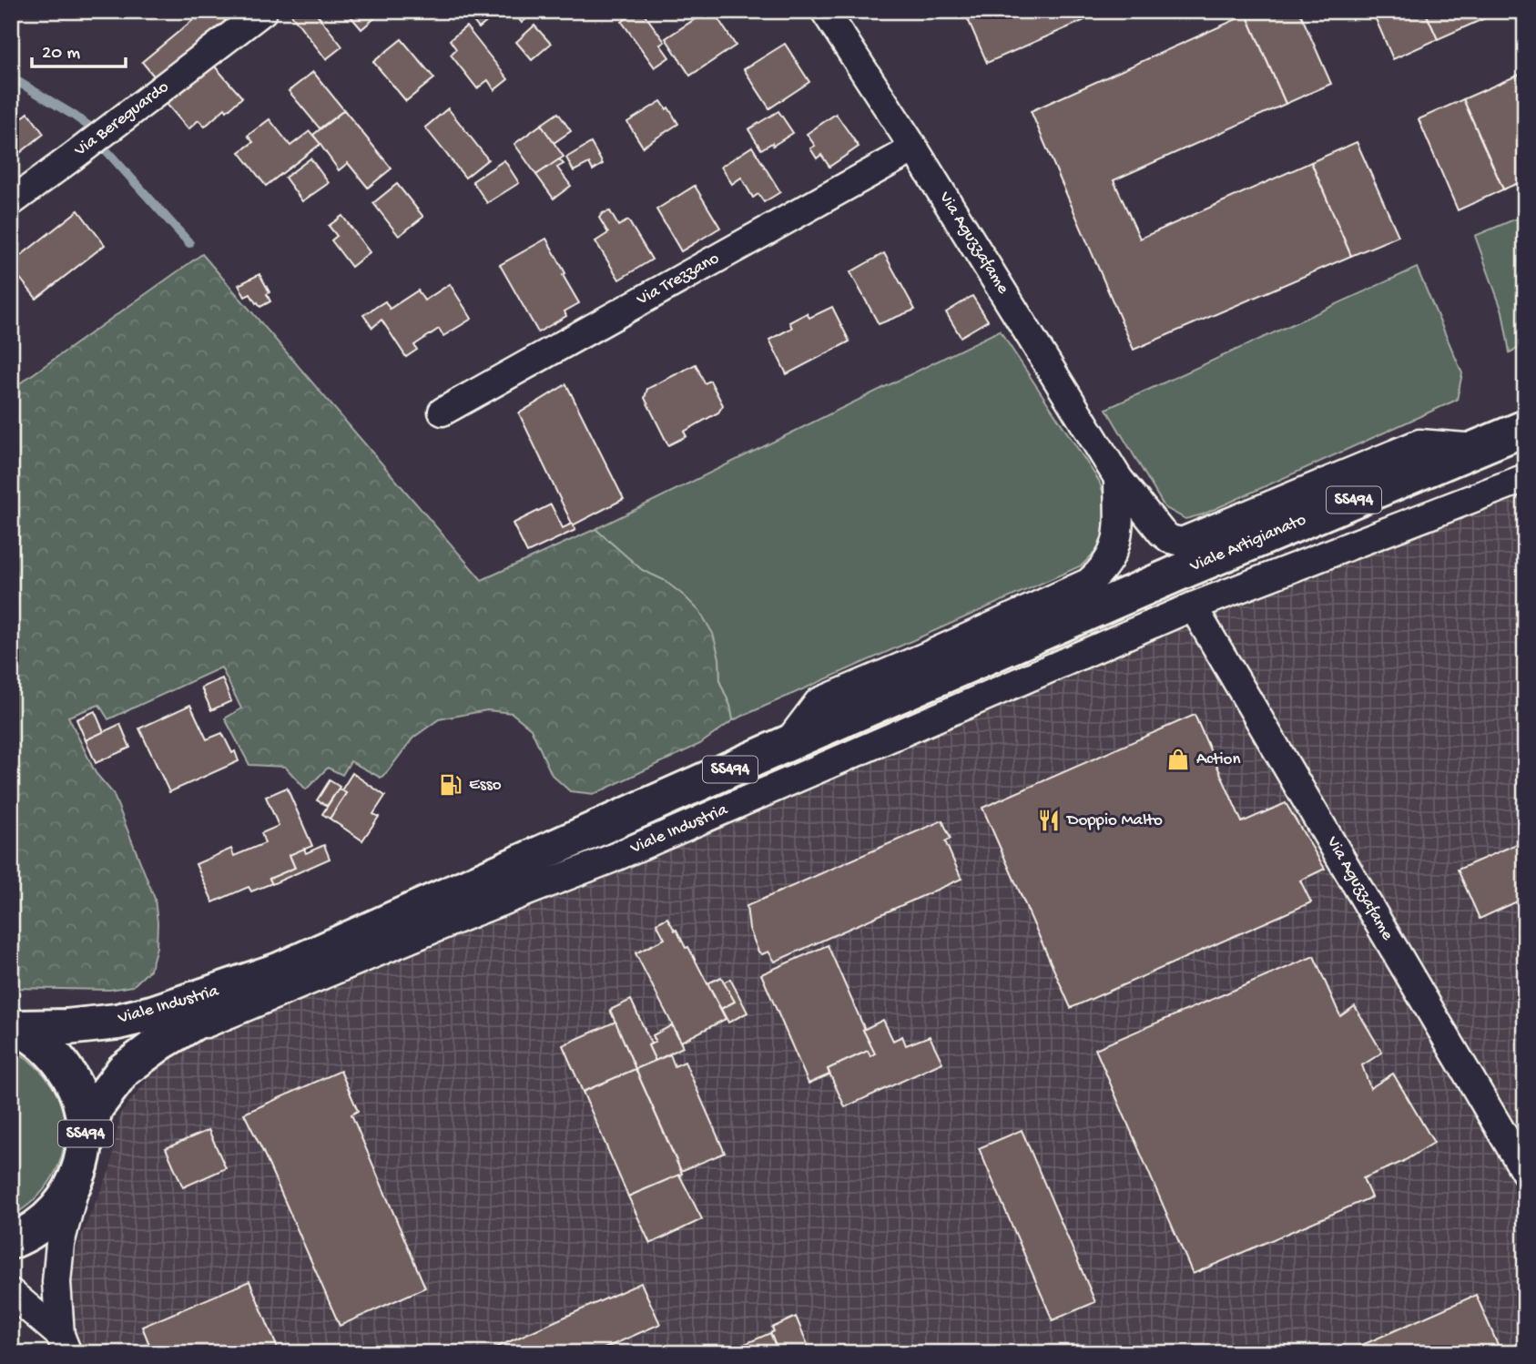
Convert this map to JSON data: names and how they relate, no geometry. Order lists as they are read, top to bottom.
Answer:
{
  "streets": {
    "main road": ["SS494", "Viale Artigianato", "Viale Industria"],
    "street": ["Via Bereguardo", "Via Aguzzafame", "Via Trezzano"]
  },
  "crossings": [
    ["Via Aguzzafame", "Via Trezzano"],
    ["Via Aguzzafame", "Viale Artigianato"],
    ["Via Aguzzafame", "Viale Industria"],
    ["Viale Artigianato", "Viale Industria"]
  ],
  "places": {
    "shop": ["Action"],
    "fuel station": ["Esso"],
    "restaurant": ["Doppio Malto"]
  },
  "scale_bar": "20 m"
}
